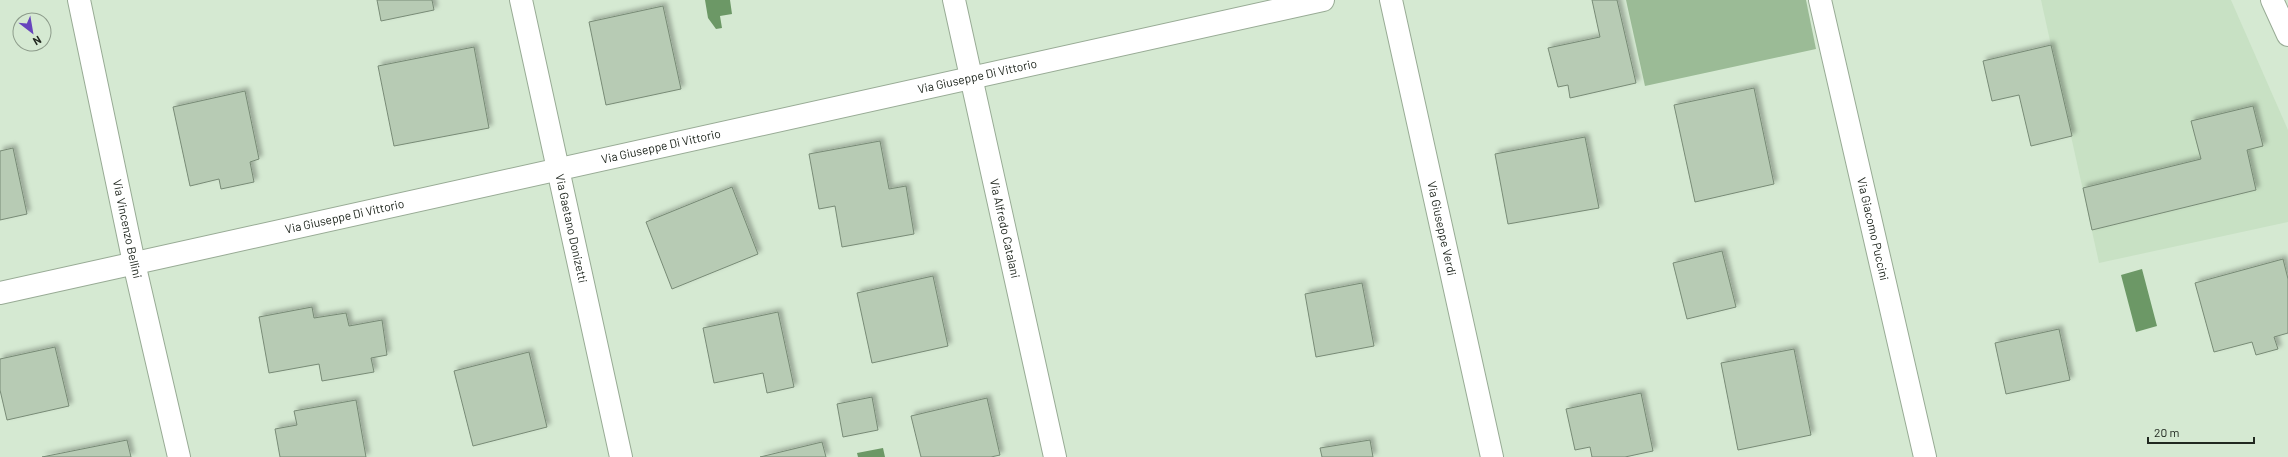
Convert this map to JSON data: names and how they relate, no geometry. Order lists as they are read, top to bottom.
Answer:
{
  "streets": {
    "street": [
      "Via Giuseppe Di Vittorio",
      "Via Giacomo Puccini",
      "Via Vincenzo Bellini",
      "Via Gaetano Donizetti",
      "Via Alfredo Catalani",
      "Via Giuseppe Verdi"
    ]
  },
  "crossings": [
    ["Via Giuseppe Di Vittorio", "Via Vincenzo Bellini"],
    ["Via Giuseppe Di Vittorio", "Via Gaetano Donizetti"],
    ["Via Giuseppe Di Vittorio", "Via Alfredo Catalani"]
  ],
  "scale_bar": "20 m",
  "north": "bottom right"
}
